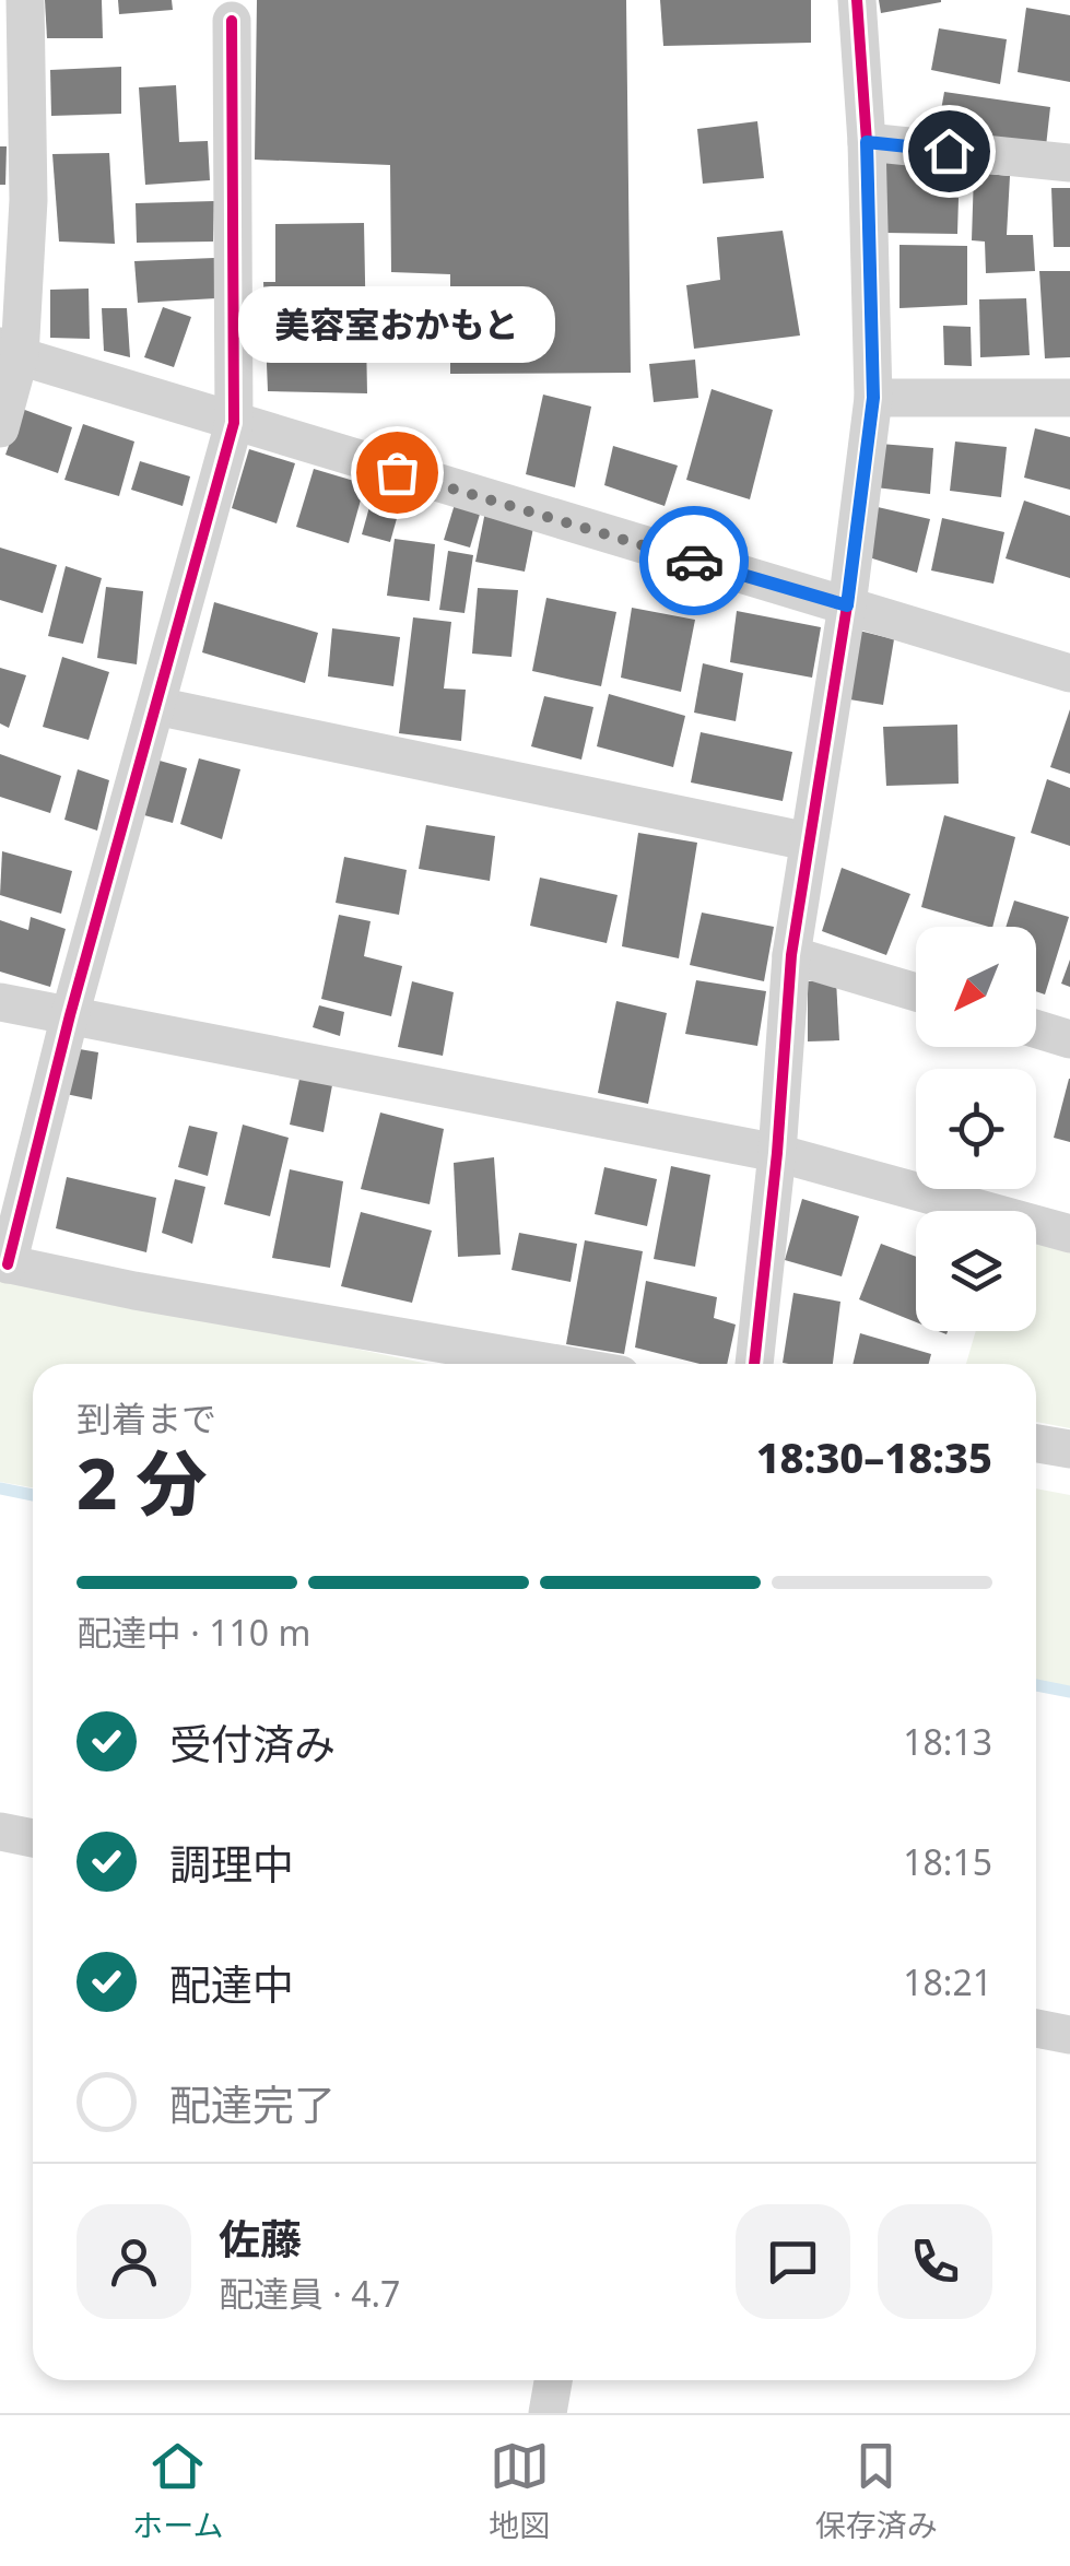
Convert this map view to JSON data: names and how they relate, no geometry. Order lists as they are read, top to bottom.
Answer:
{
  "places": ["美容室おかもと"],
  "north": "bottom left",
  "page": {
    "bubble": "美容室おかもと",
    "heading": ["2 分", "到着まで", "18:30–18:35"],
    "panel": ["佐藤", "配達員 · 4.7"],
    "bar": "配達中 · 110 m",
    "list": [
      ["受付済み", "18:13"],
      ["調理中", "18:15"],
      ["配達中", "18:21"],
      "配達完了"
    ],
    "tabs": ["ホーム", "地図", "保存済み"]
  }
}
